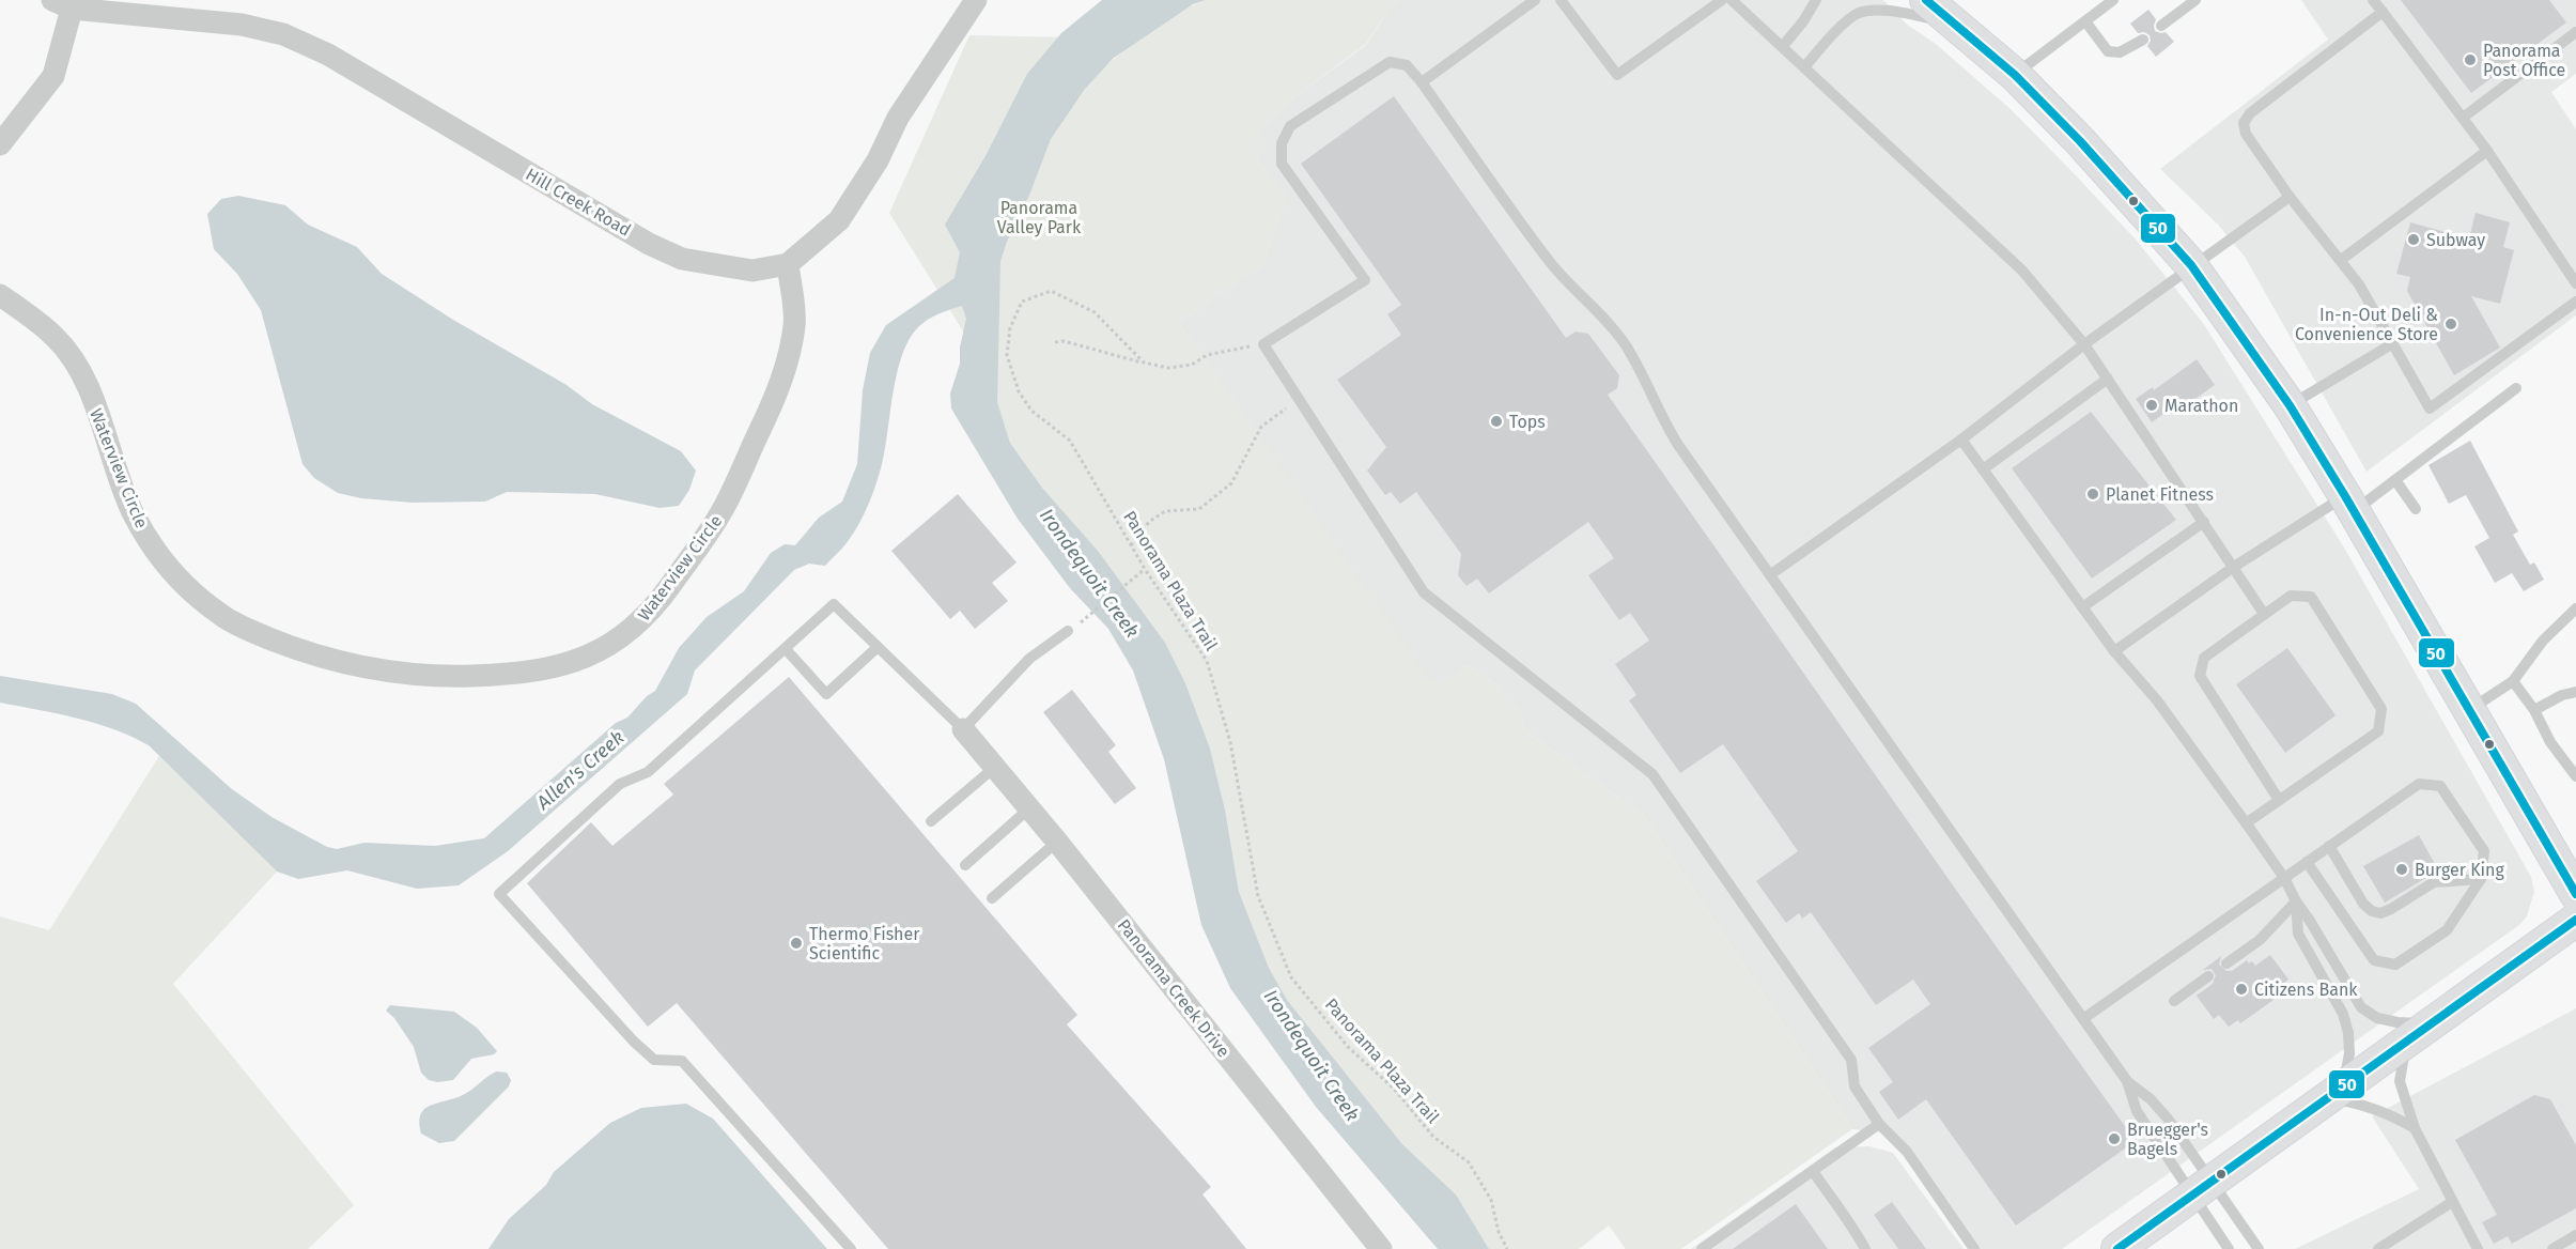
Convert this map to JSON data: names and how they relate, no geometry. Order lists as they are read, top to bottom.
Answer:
{
  "streets": {
    "street": ["Hill Creek Road", "Waterview Circle", "Panorama Creek Drive"],
    "path": ["Panorama Plaza Trail"]
  },
  "crossings": [
    ["Hill Creek Road", "Waterview Circle"]
  ],
  "water": ["Irondequoit Creek", "Allen's Creek"],
  "parks": ["Panorama Valley Park"],
  "places": [
    "Panorama Post Office",
    "Subway",
    "In-n-Out Deli & Convenience Store",
    "Marathon",
    "Tops",
    "Planet Fitness",
    "Burger King",
    "Thermo Fisher Scientific",
    "Citizens Bank",
    "Bruegger's Bagels"
  ],
  "lines": ["transit line 50"]
}
